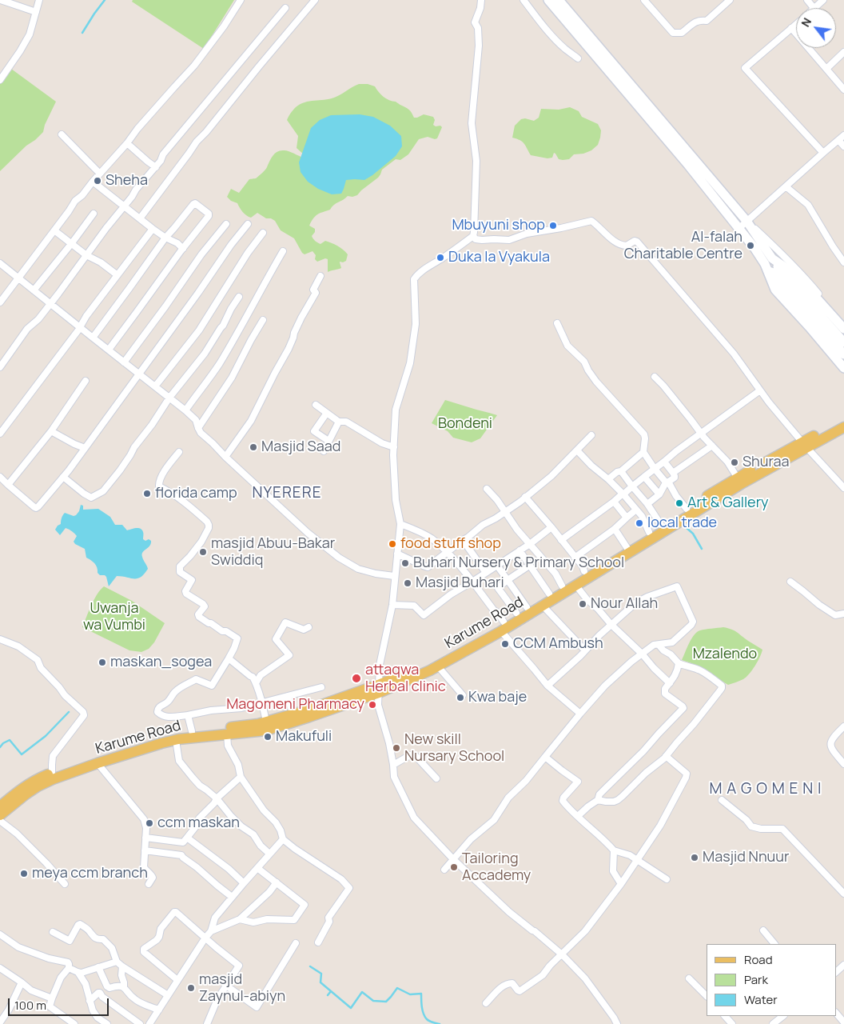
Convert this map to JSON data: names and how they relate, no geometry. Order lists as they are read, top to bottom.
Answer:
{
  "streets": {
    "main road": ["Karume Road"]
  },
  "districts": ["NYERERE", "M A G O M E N I"],
  "parks": ["Bondeni", "Uwanja wa Vumbi", "Mzalendo"],
  "places": [
    "Sheha",
    "Mbuyuni shop",
    "Al-falah Charitable Centre",
    "Duka la Vyakula",
    "Masjid Saad",
    "Shuraa",
    "florida camp",
    "Art & Gallery",
    "local trade",
    "food stuff shop",
    "masjid Abuu-Bakar Swiddiq",
    "Buhari Nursery & Primary School",
    "Masjid Buhari",
    "Nour Allah",
    "CCM Ambush",
    "maskan_sogea",
    "attaqwa Herbal clinic",
    "Kwa baje",
    "Magomeni Pharmacy",
    "Makufuli",
    "New skill Nursary School",
    "ccm maskan",
    "Masjid Nnuur",
    "Tailoring Accademy",
    "meya ccm branch",
    "masjid Zaynul-abiyn"
  ],
  "legend": ["Road", "Park", "Water"],
  "scale_bar": "100 m",
  "north": "top left"
}
